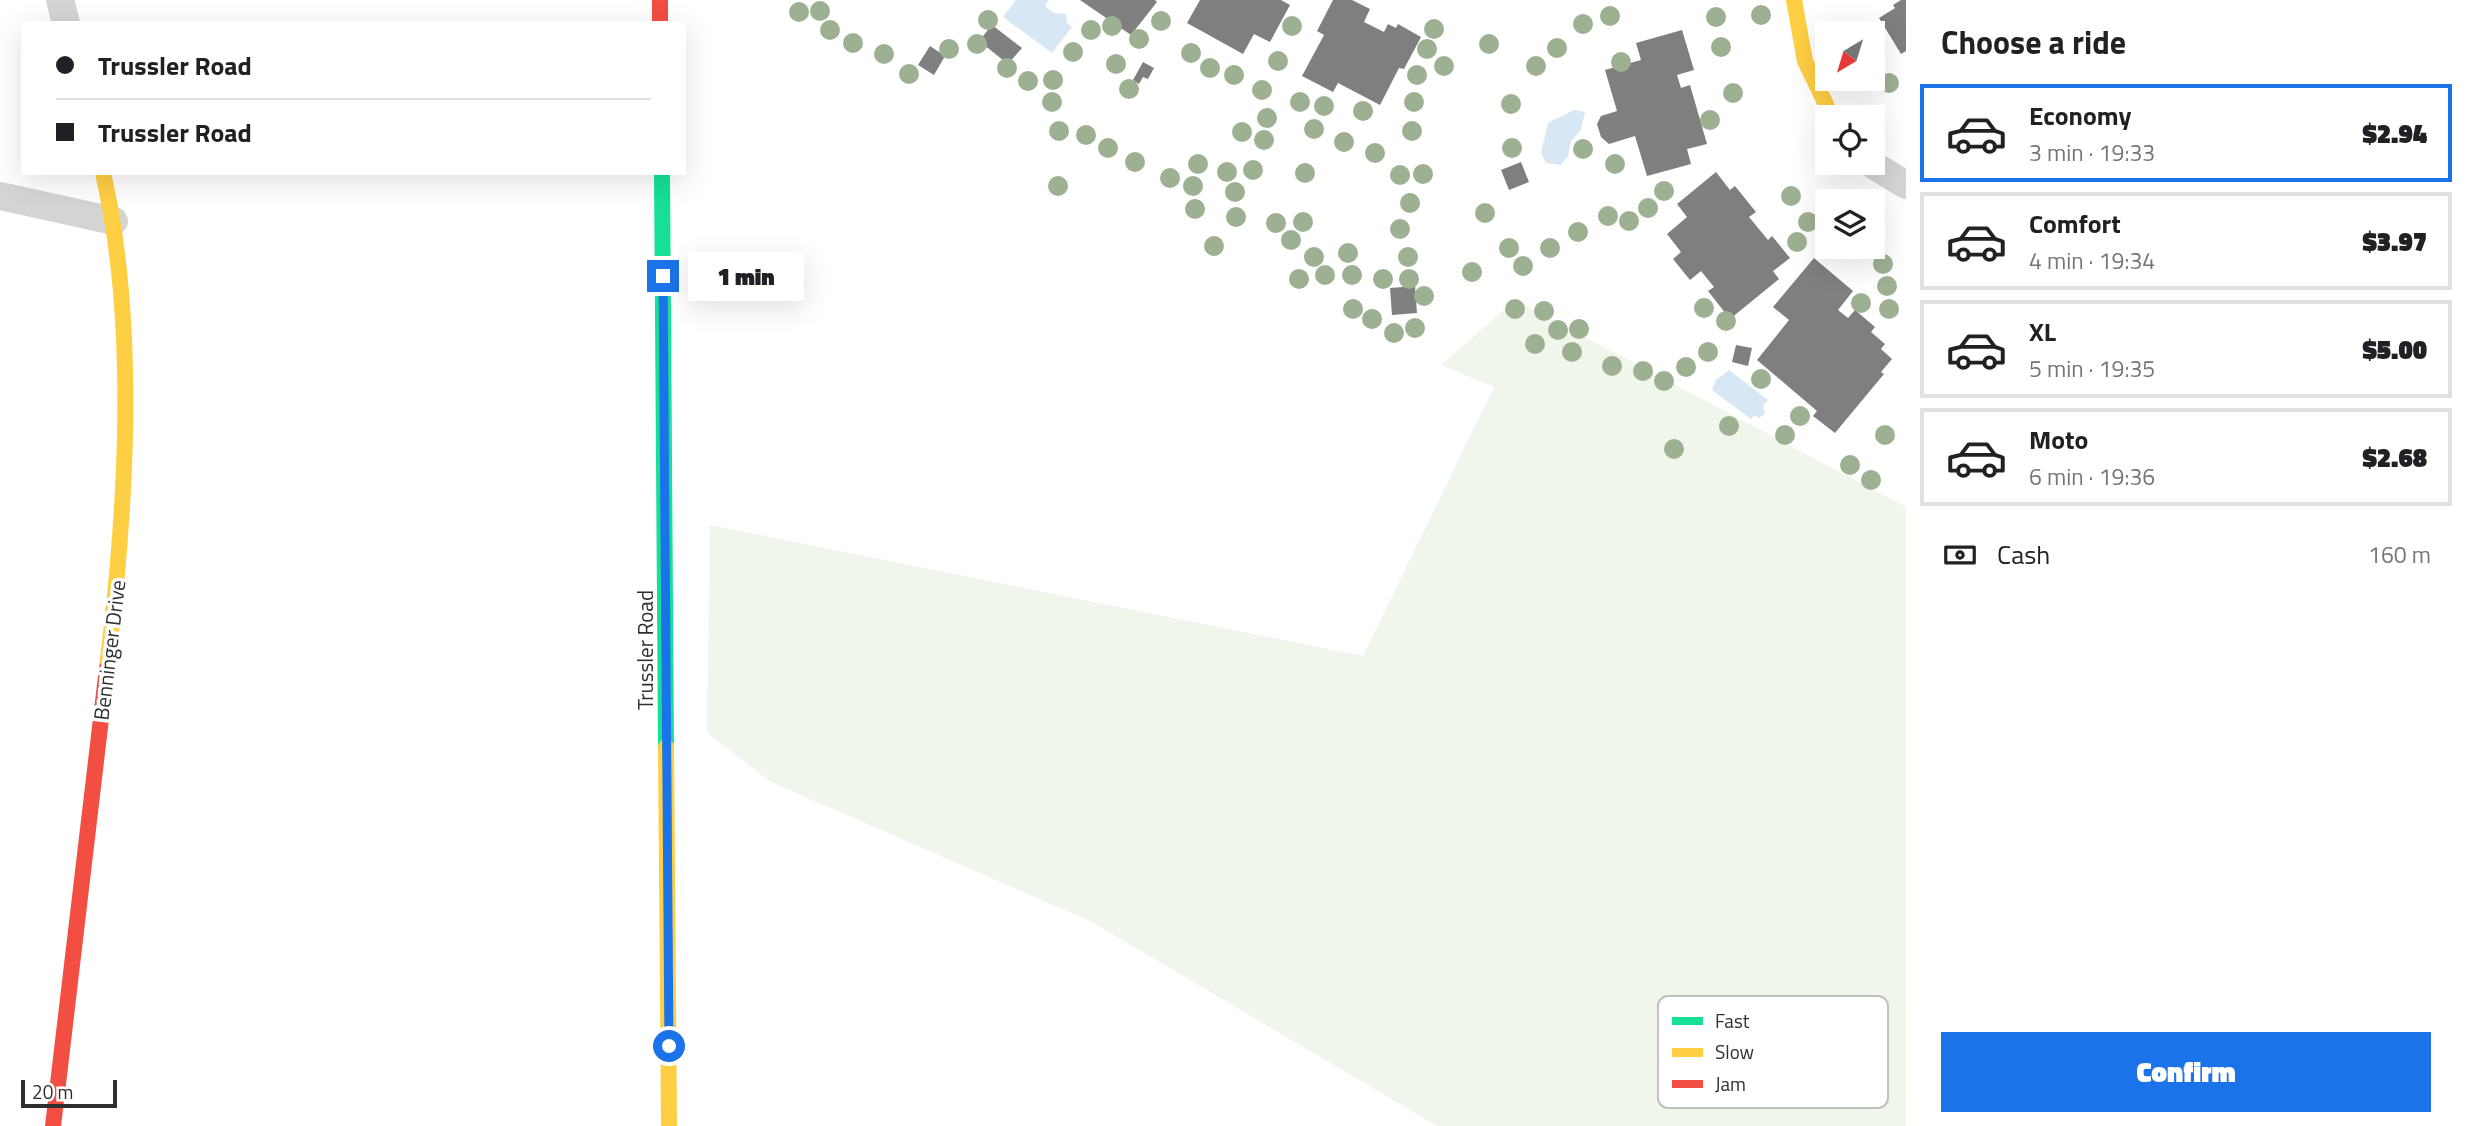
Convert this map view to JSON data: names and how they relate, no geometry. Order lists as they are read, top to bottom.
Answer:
{
  "streets": {
    "street": ["Benninger Drive", "Trussler Road"]
  },
  "legend": ["Fast", "Slow", "Jam"],
  "scale_bar": "20 m",
  "north": "bottom left",
  "page": {
    "heading": "Choose a ride",
    "banner": ["Trussler Road", "Trussler Road"],
    "list": [
      {
        "name": "Economy",
        "note": "3 min · 19:33",
        "value": "$2.94"
      },
      {
        "name": "Comfort",
        "note": "4 min · 19:34",
        "value": "$3.97"
      },
      {
        "name": "XL",
        "note": "5 min · 19:35",
        "value": "$5.00"
      },
      {
        "name": "Moto",
        "note": "6 min · 19:36",
        "value": "$2.68"
      }
    ],
    "bubble": "1 min",
    "pay": ["Cash", "160 m"],
    "buttons": "Confirm",
    "scale": "20 m"
  }
}
